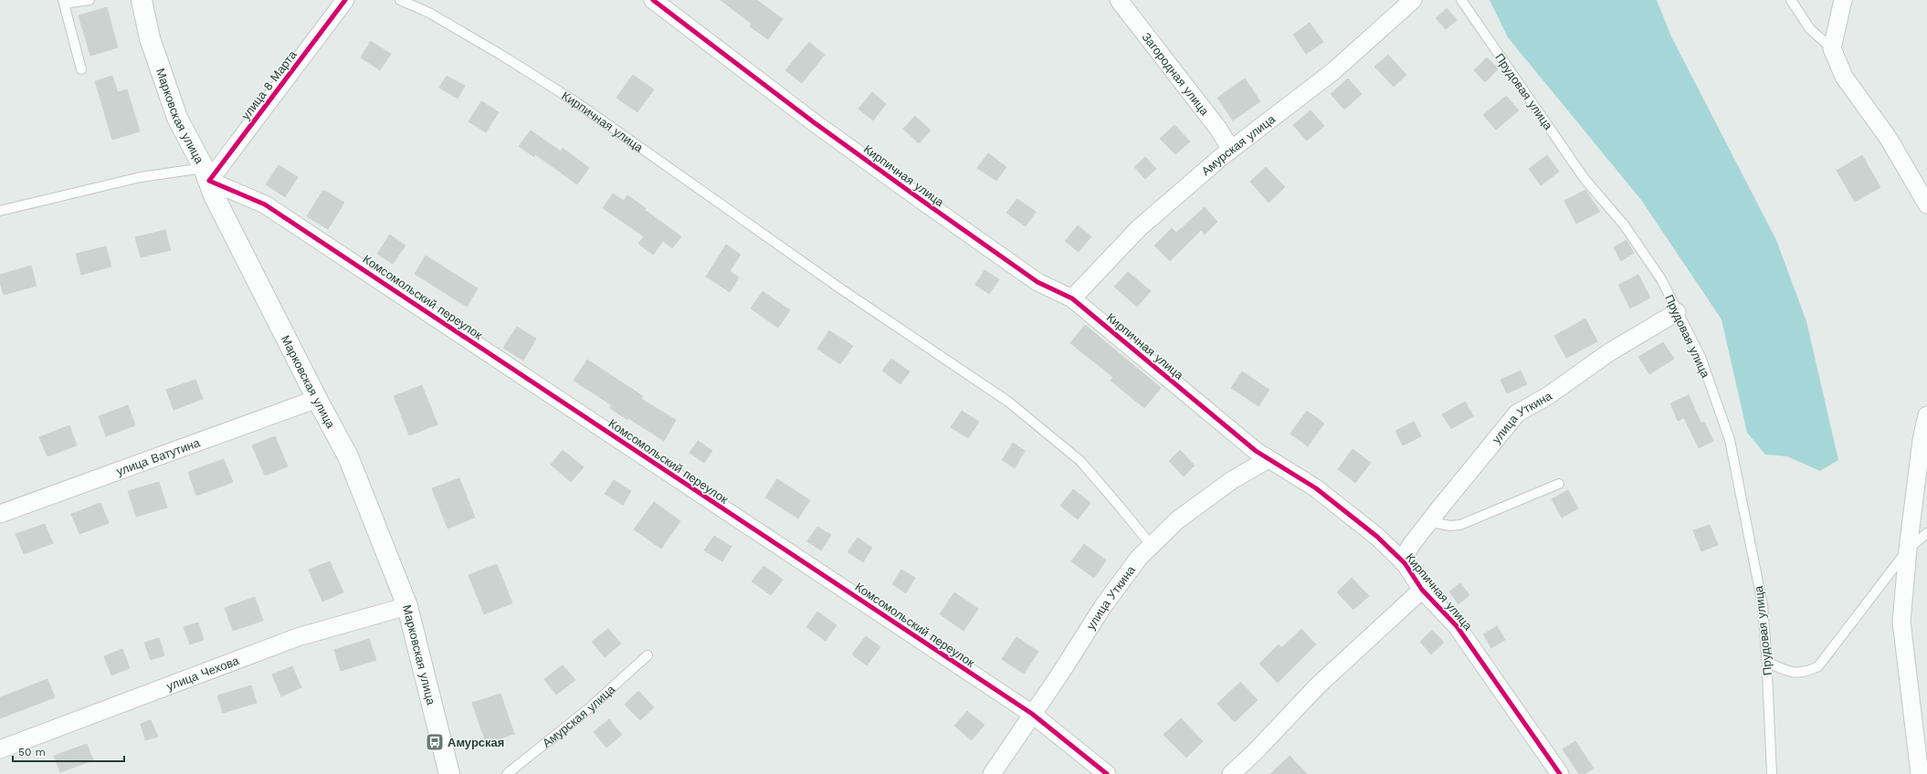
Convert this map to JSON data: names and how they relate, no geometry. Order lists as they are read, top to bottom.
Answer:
{
  "streets": {
    "main road": ["Марковская улица"],
    "street": [
      "Загородная улица",
      "улица 8 Марта",
      "Кирпичная улица",
      "Амурская улица",
      "Комсомольский переулок",
      "улица Уткина",
      "улица Ватутина",
      "улица Чехова"
    ],
    "lane": ["Прудовая улица"]
  },
  "crossings": [
    ["Загородная улица", "Амурская улица"],
    ["улица 8 Марта", "Марковская улица"],
    ["улица 8 Марта", "Комсомольский переулок"],
    ["Прудовая улица", "улица Уткина"],
    ["Марковская улица", "Комсомольский переулок"],
    ["Марковская улица", "улица Ватутина"],
    ["Марковская улица", "улица Чехова"],
    ["Кирпичная улица", "Амурская улица"],
    ["Кирпичная улица", "улица Уткина"],
    ["Комсомольский переулок", "улица Уткина"]
  ],
  "places": {
    "bus stop": ["Амурская"]
  },
  "scale_bar": "50 m"
}
